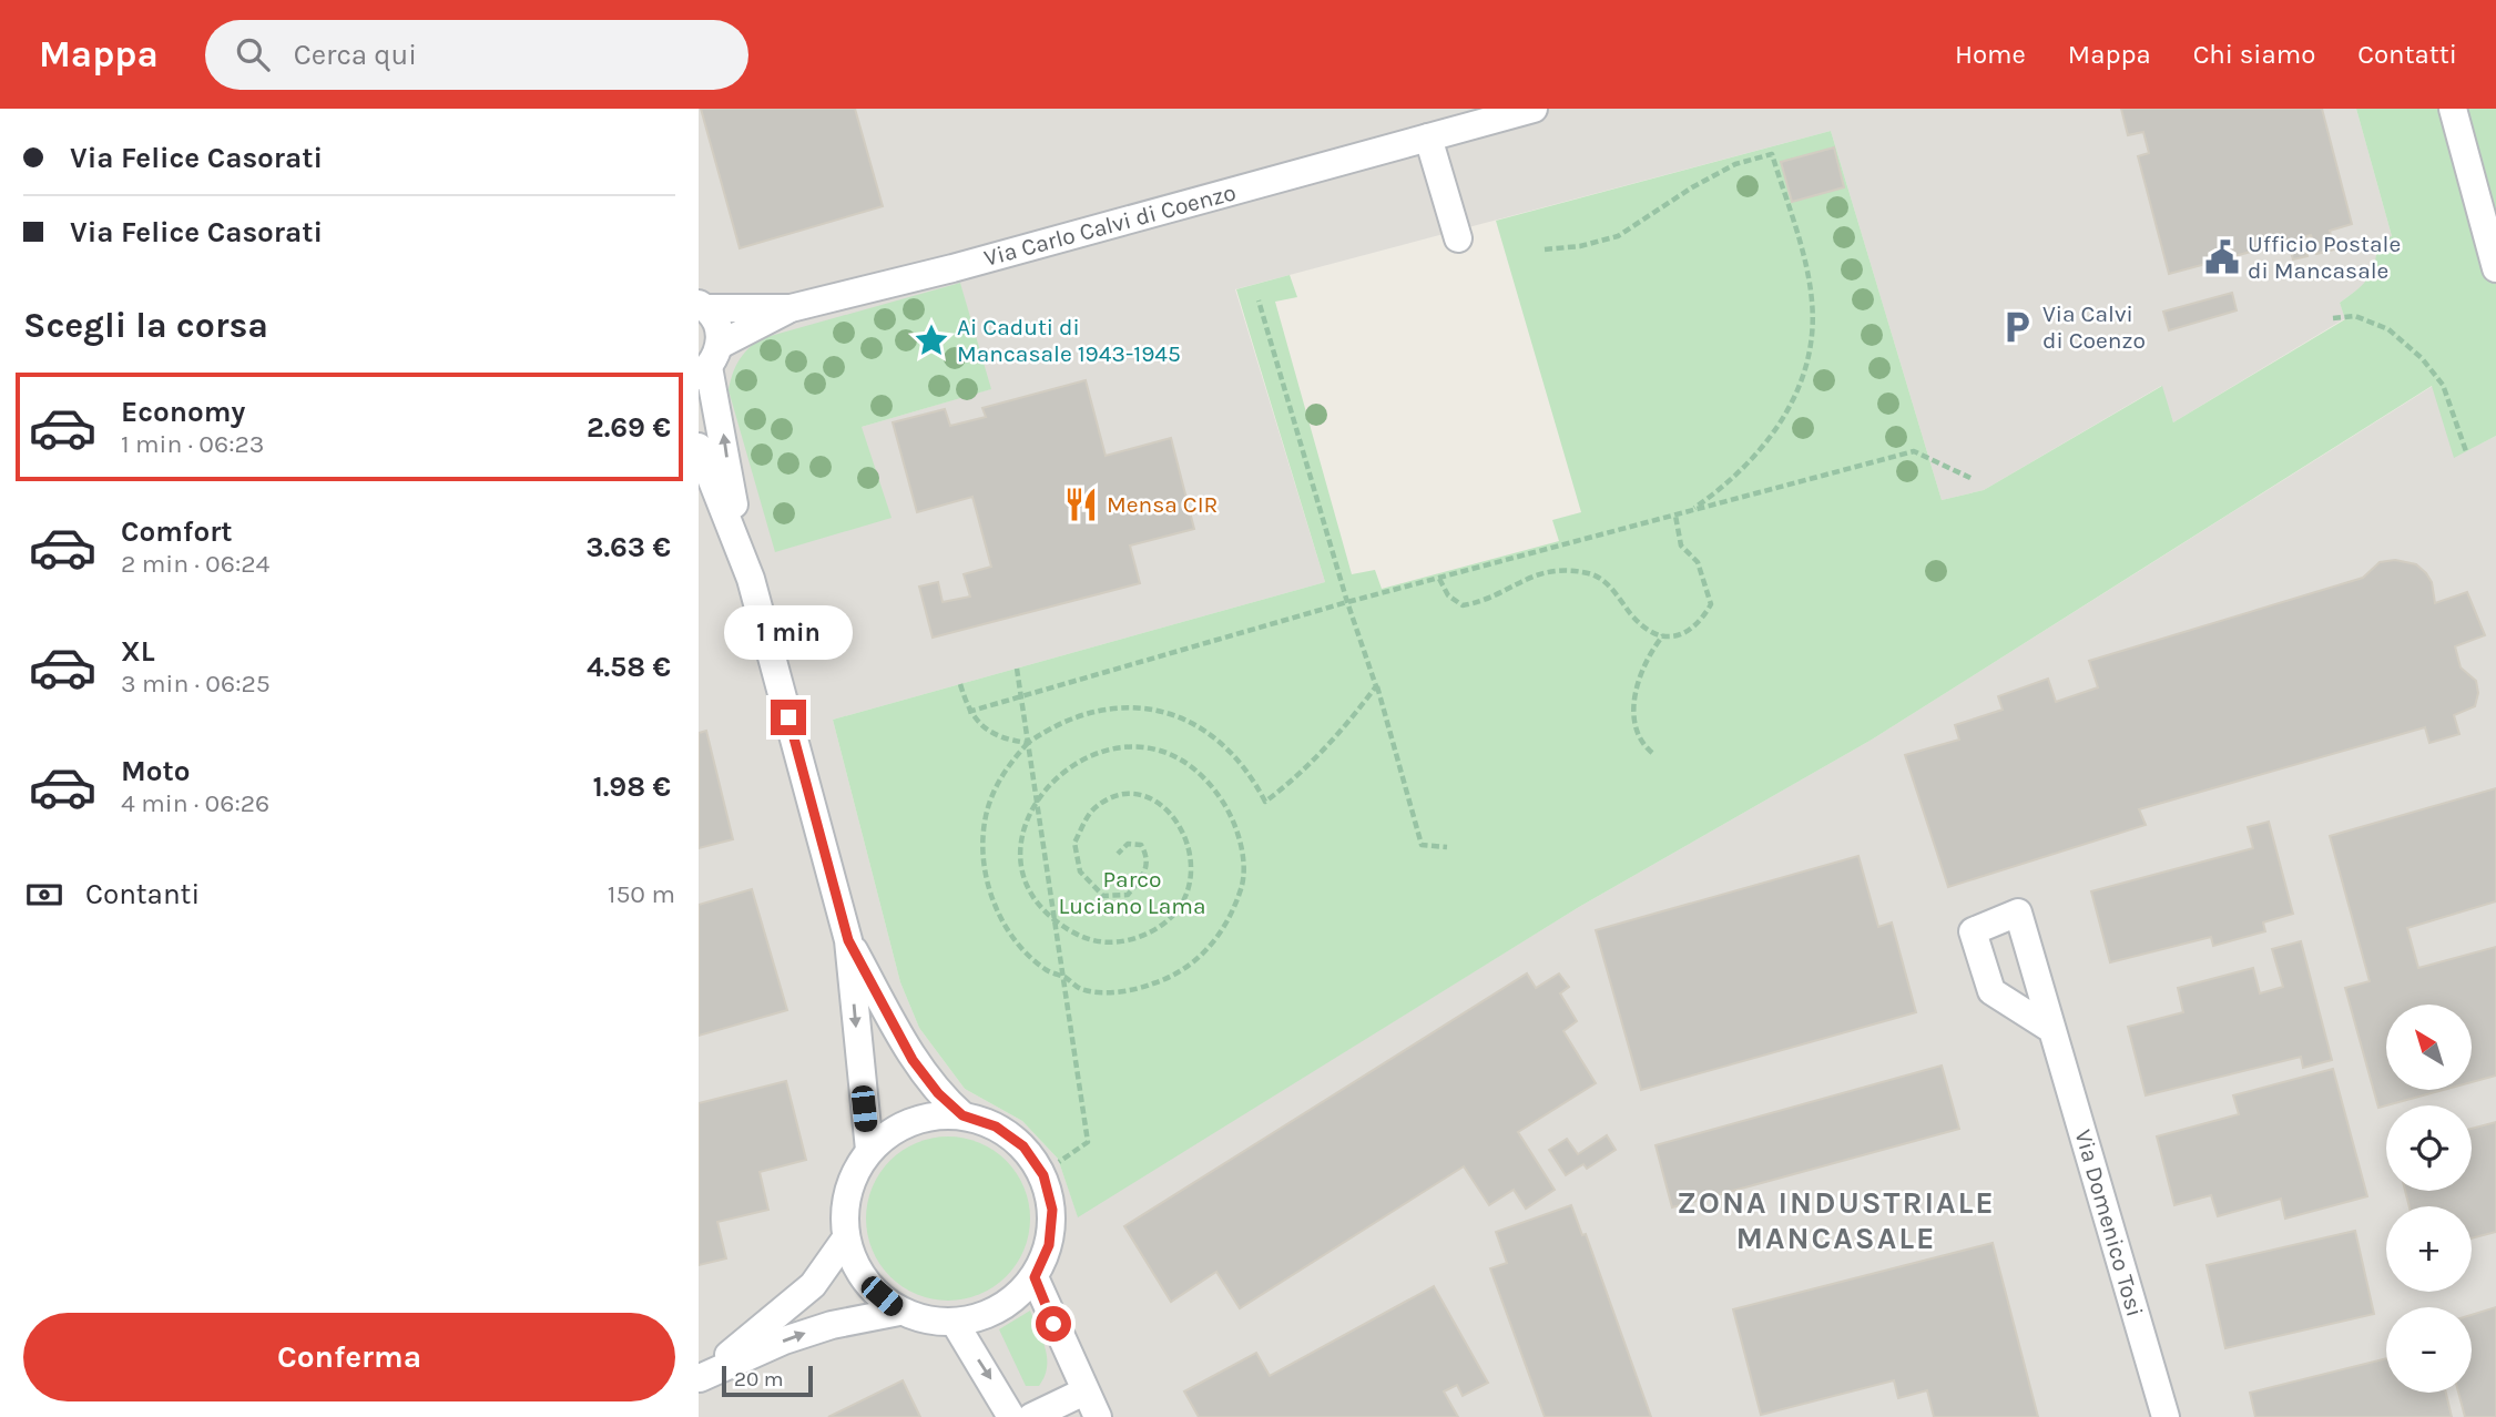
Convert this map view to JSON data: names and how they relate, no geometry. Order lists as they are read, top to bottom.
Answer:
{
  "streets": {
    "street": ["Via Carlo Calvi di Coenzo", "Via Domenico Tosi"]
  },
  "districts": ["ZONA INDUSTRIALE MANCASALE"],
  "parks": ["Parco Luciano Lama"],
  "places": {
    "public building": ["Ufficio Postale di Mancasale"],
    "parking": ["Via Calvi di Coenzo"],
    "place": ["Ai Caduti di Mancasale 1943-1945"],
    "restaurant": ["Mensa CIR"]
  },
  "scale_bar": "20 m",
  "north": "top left",
  "page": {
    "header": "Mappa",
    "search": "Cerca qui",
    "nav": [
      "Home",
      "Mappa",
      "Chi siamo",
      "Contatti"
    ],
    "banner": ["Via Felice Casorati", "Via Felice Casorati"],
    "heading": "Scegli la corsa",
    "list": [
      {
        "name": "Economy",
        "note": "1 min · 06:23",
        "value": "2.69 €"
      },
      {
        "name": "Comfort",
        "note": "2 min · 06:24",
        "value": "3.63 €"
      },
      {
        "name": "XL",
        "note": "3 min · 06:25",
        "value": "4.58 €"
      },
      {
        "name": "Moto",
        "note": "4 min · 06:26",
        "value": "1.98 €"
      }
    ],
    "bubble": "1 min",
    "pay": ["Contanti", "150 m"],
    "map_buttons": ["+", "−"],
    "buttons": "Conferma",
    "scale": "20 m"
  }
}
